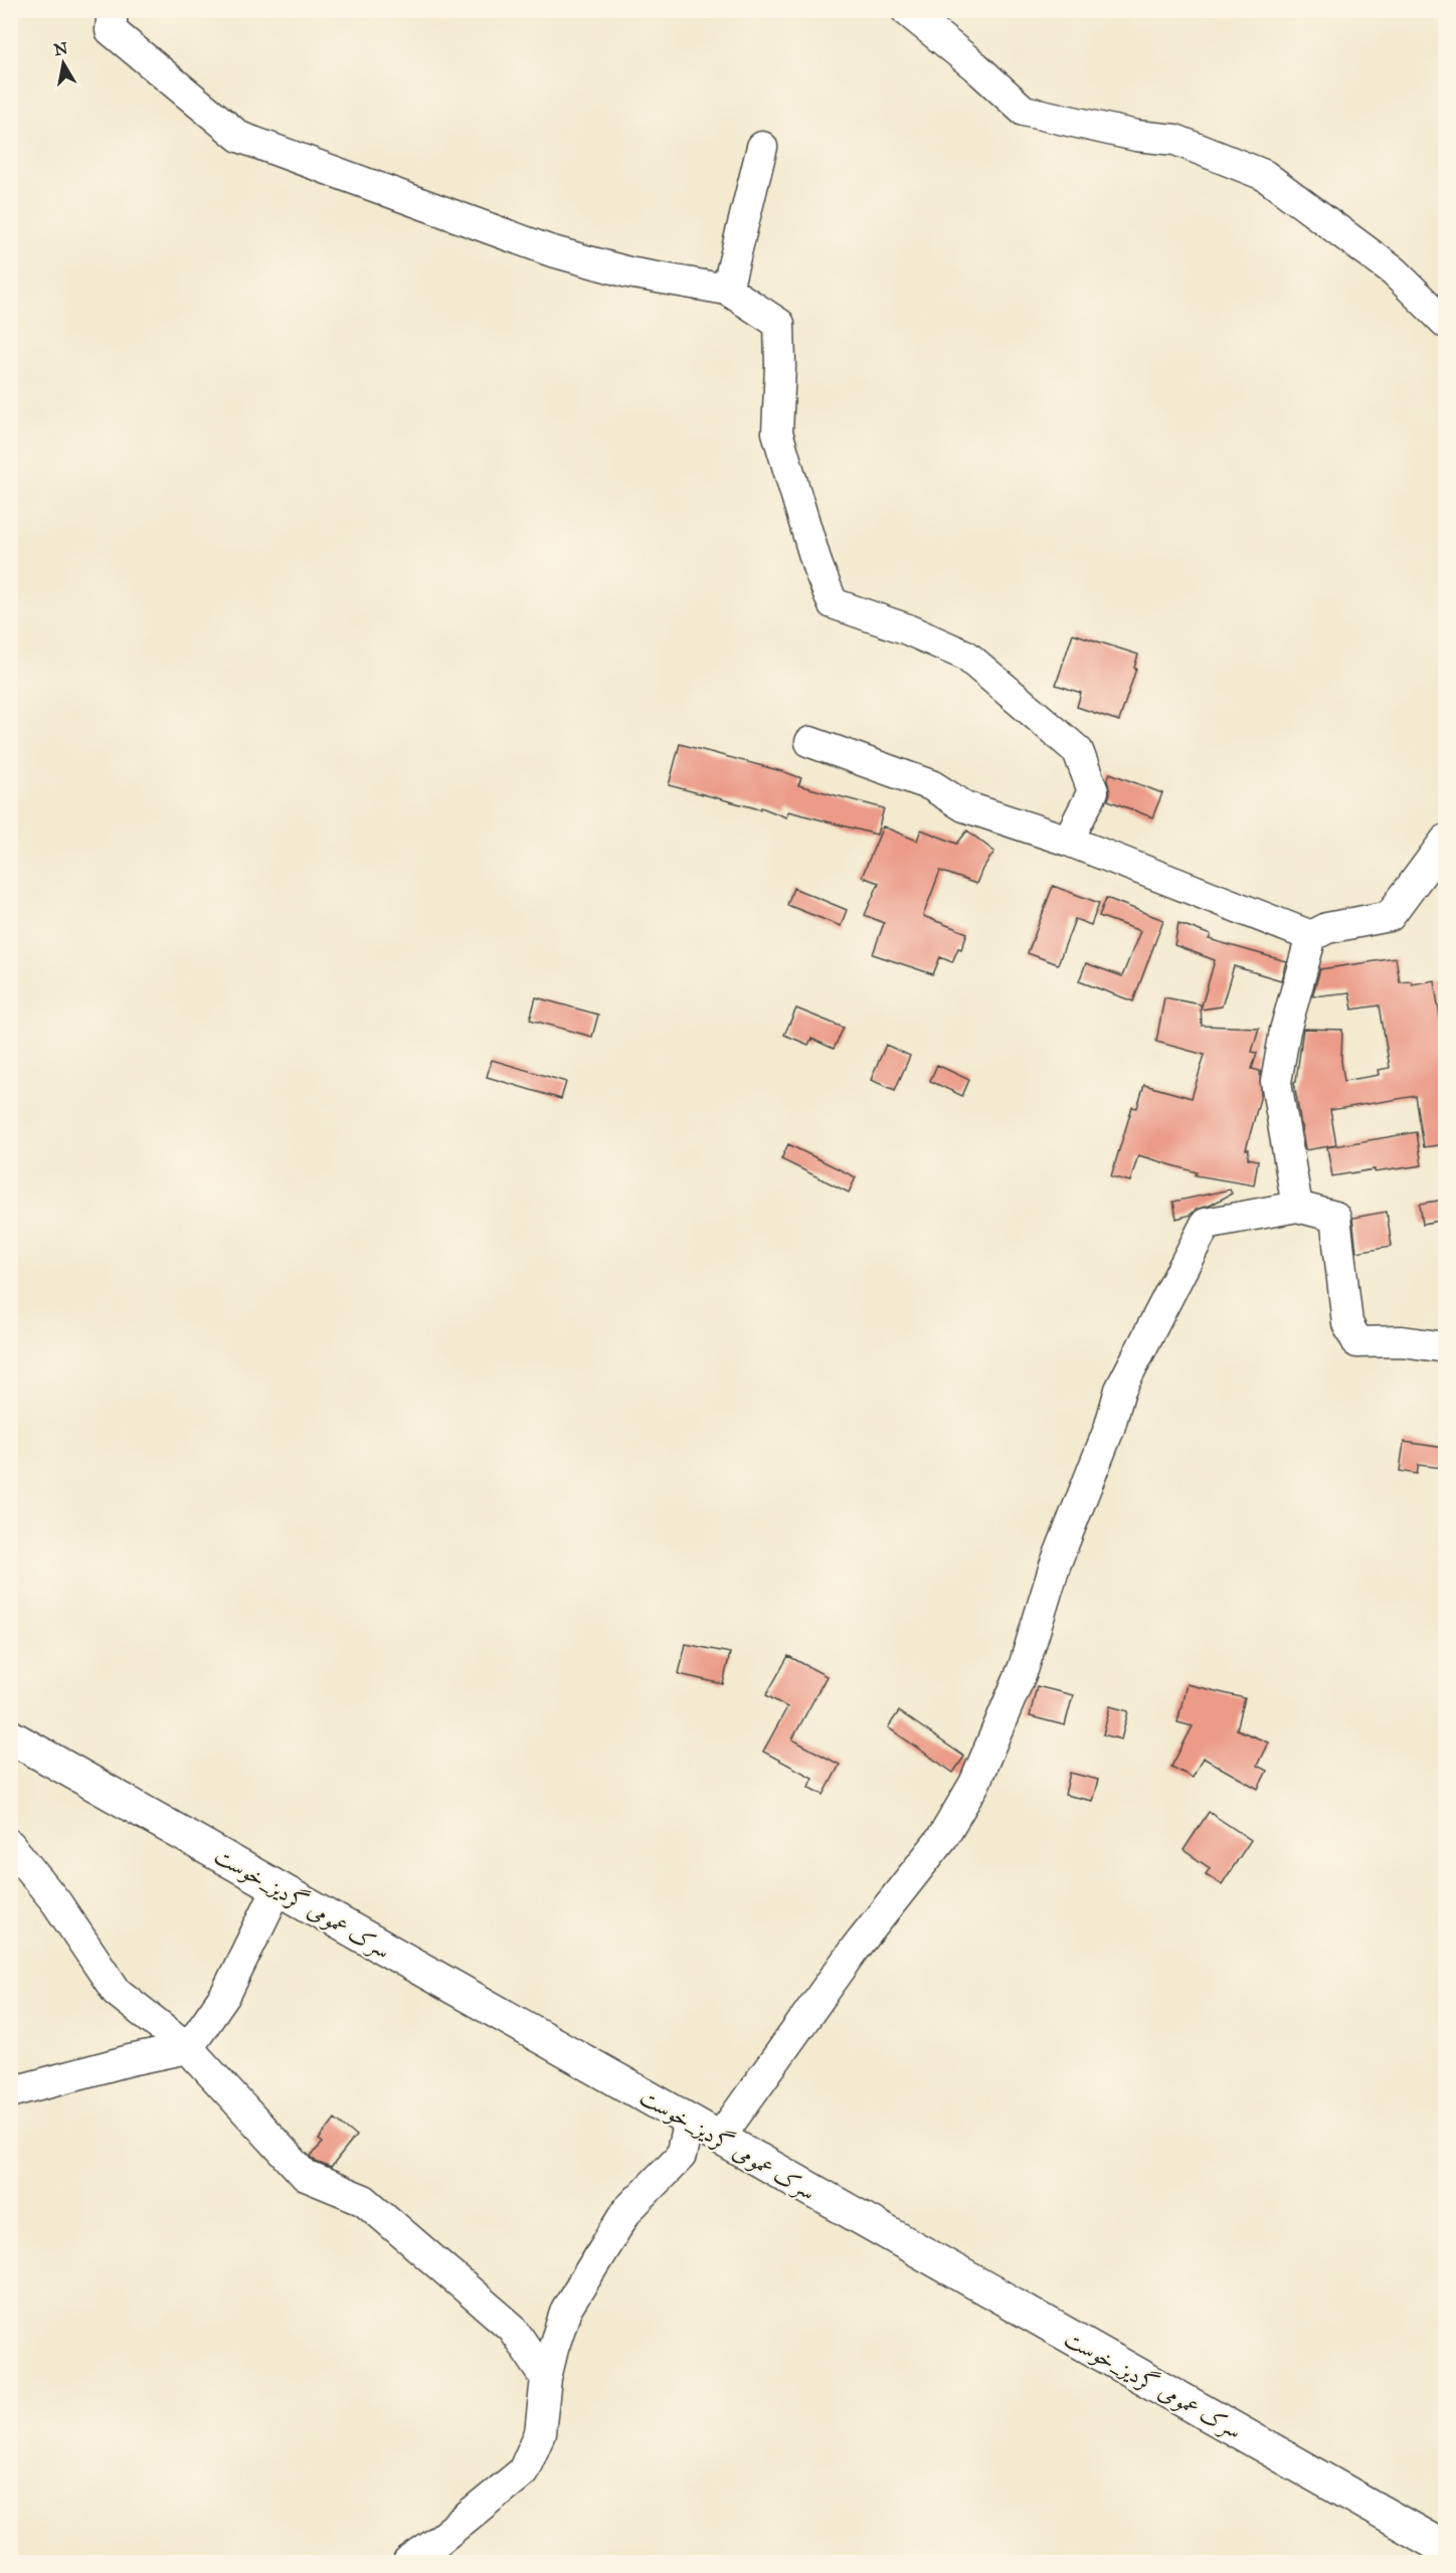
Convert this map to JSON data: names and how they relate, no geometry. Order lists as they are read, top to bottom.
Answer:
{
  "streets": {
    "highway": ["سرک عمومی گردیز_خوست"]
  },
  "north": "top"
}
